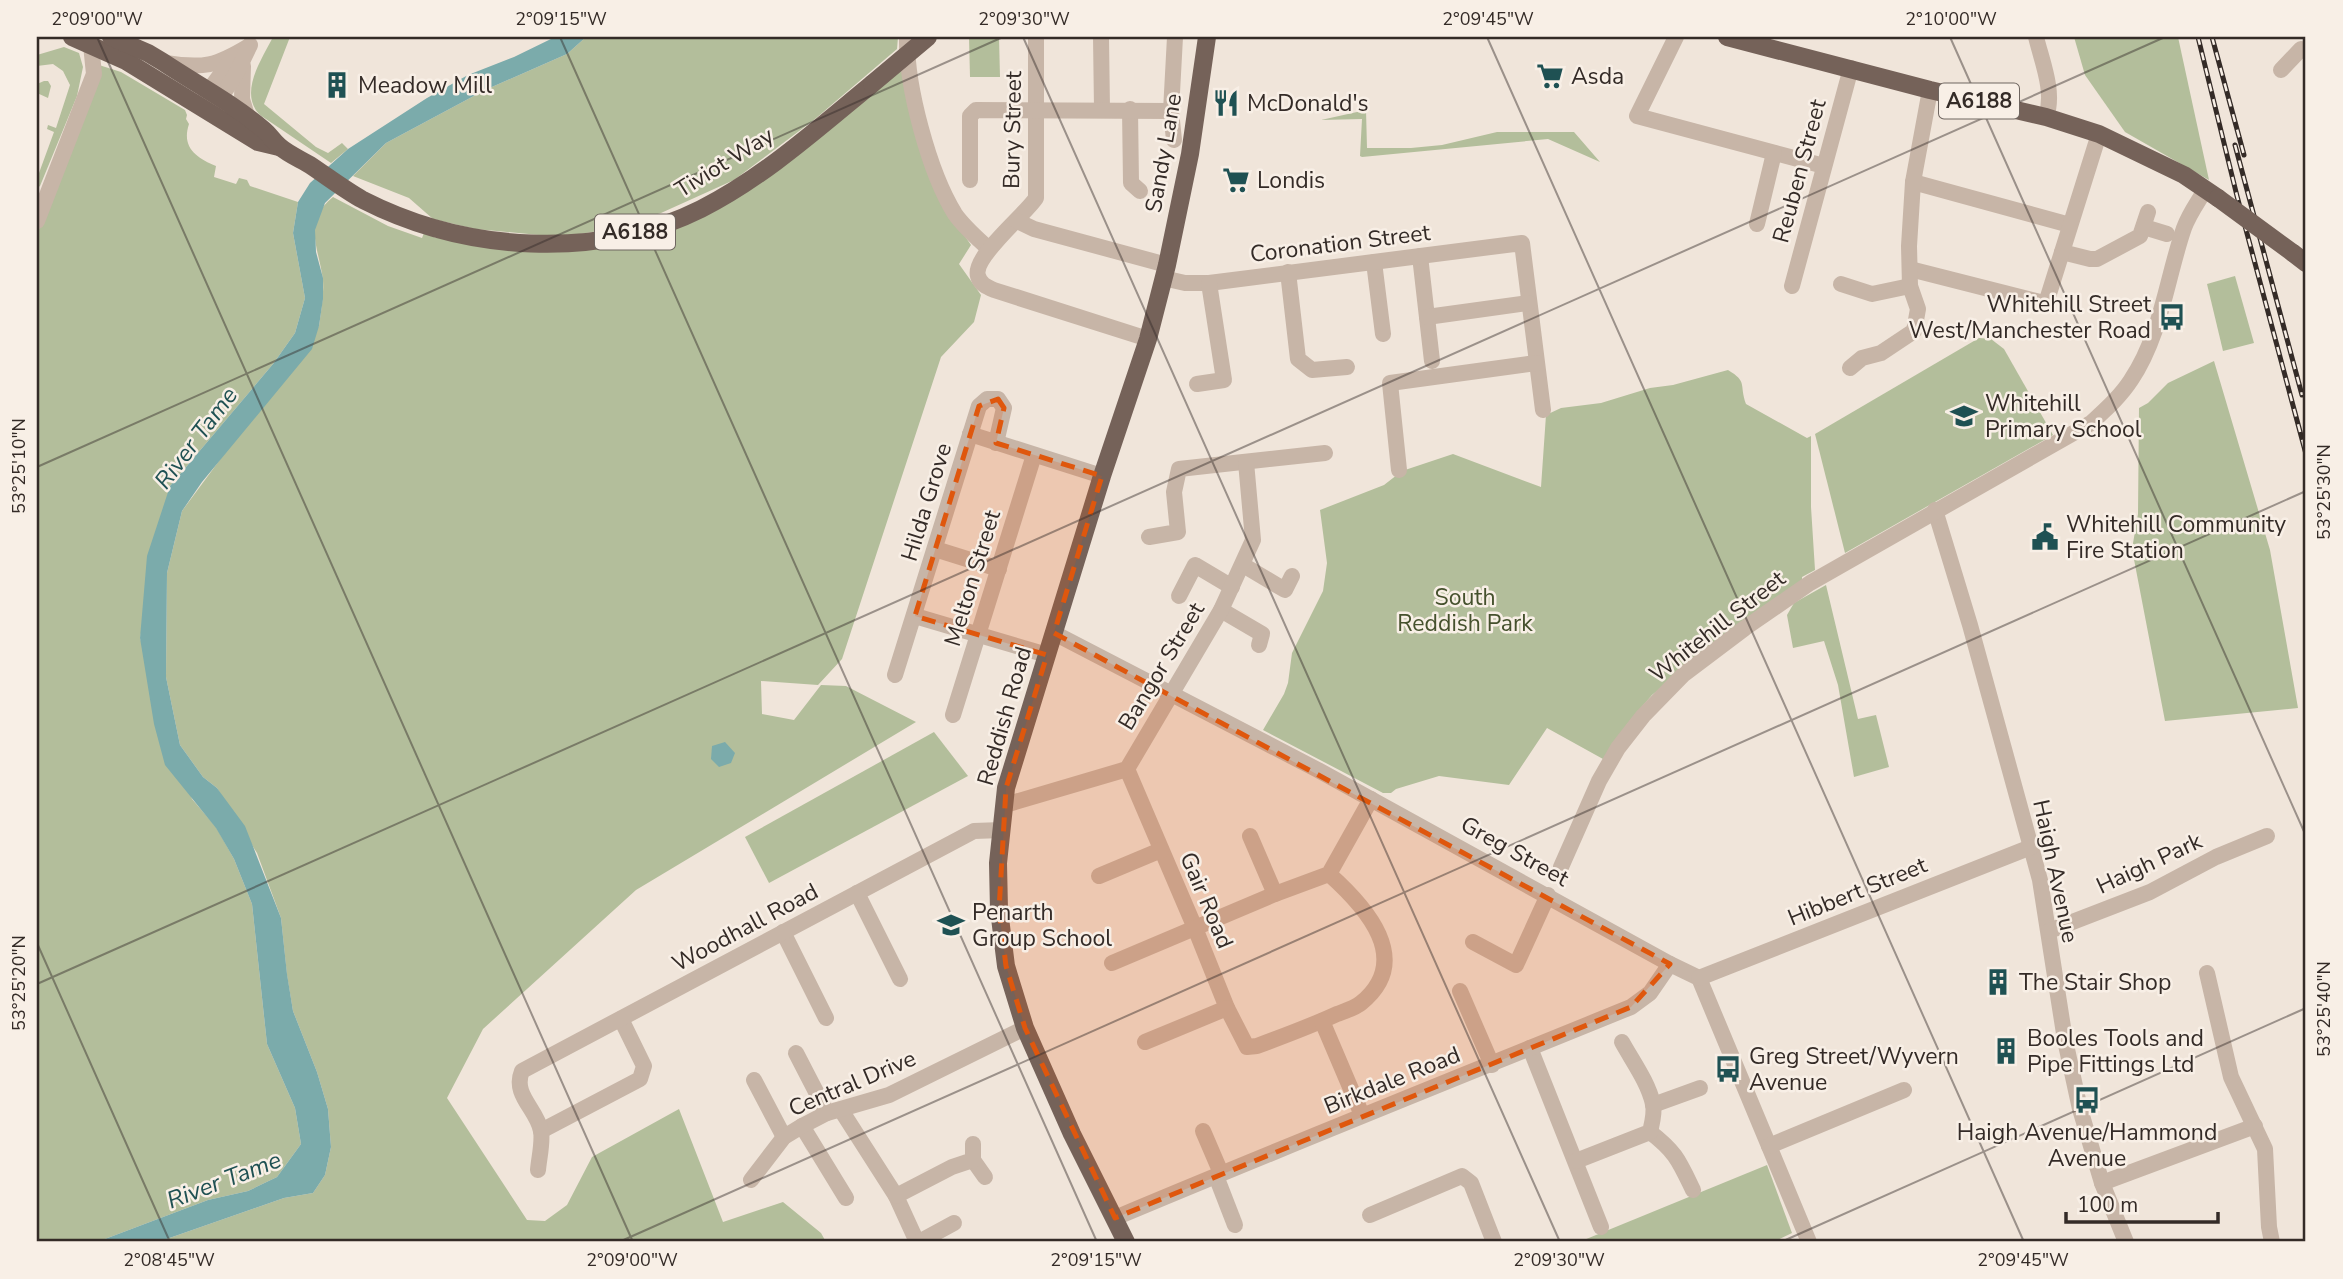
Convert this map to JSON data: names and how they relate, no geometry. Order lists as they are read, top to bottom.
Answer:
{
  "streets": {
    "main road": [
      "A6188",
      "Sandy Lane",
      "Tiviot Way",
      "Reddish Road"
    ],
    "street": [
      "Bury Street",
      "Reuben Street",
      "Coronation Street",
      "Hilda Grove",
      "Melton Street",
      "Whitehill Street",
      "Bangor Street",
      "Greg Street",
      "Haigh Park",
      "Haigh Avenue",
      "Hibbert Street",
      "Gair Road",
      "Woodhall Road",
      "Birkdale Road",
      "Central Drive"
    ]
  },
  "crossings": [
    ["A6188", "Reuben Street"],
    ["A6188", "Whitehill Street"],
    ["Bury Street", "Coronation Street"],
    ["Sandy Lane", "Coronation Street"],
    ["Sandy Lane", "Reddish Road"],
    ["Coronation Street", "Reddish Road"],
    ["Whitehill Street", "Haigh Avenue"],
    ["Bangor Street", "Greg Street"],
    ["Bangor Street", "Gair Road"],
    ["Reddish Road", "Greg Street"],
    ["Reddish Road", "Woodhall Road"],
    ["Reddish Road", "Birkdale Road"],
    ["Reddish Road", "Central Drive"],
    ["Greg Street", "Hibbert Street"],
    ["Greg Street", "Birkdale Road"],
    ["Haigh Park", "Haigh Avenue"],
    ["Haigh Avenue", "Hibbert Street"]
  ],
  "water": ["River Tame"],
  "parks": ["South Reddish Park"],
  "places": {
    "supermarket": ["Asda", "Londis"],
    "building": ["Meadow Mill", "The Stair Shop", "Booles Tools and Pipe Fittings Ltd"],
    "restaurant": ["McDonald's"],
    "bus stop": ["Whitehill Street West/Manchester Road", "Greg Street/Wyvern Avenue", "Haigh Avenue/Hammond Avenue"],
    "school or university": ["Whitehill Primary School", "Penarth Group School"],
    "public building": ["Whitehill Community Fire Station"]
  },
  "scale_bar": "100 m",
  "coordinates": [
    "2°09'00\"W",
    "2°09'15\"W",
    "2°09'30\"W",
    "2°09'45\"W",
    "2°10'00\"W",
    "53°25'10\"N",
    "53°25'30\"N",
    "53°25'20\"N",
    "53°25'40\"N",
    "2°08'45\"W"
  ]
}
